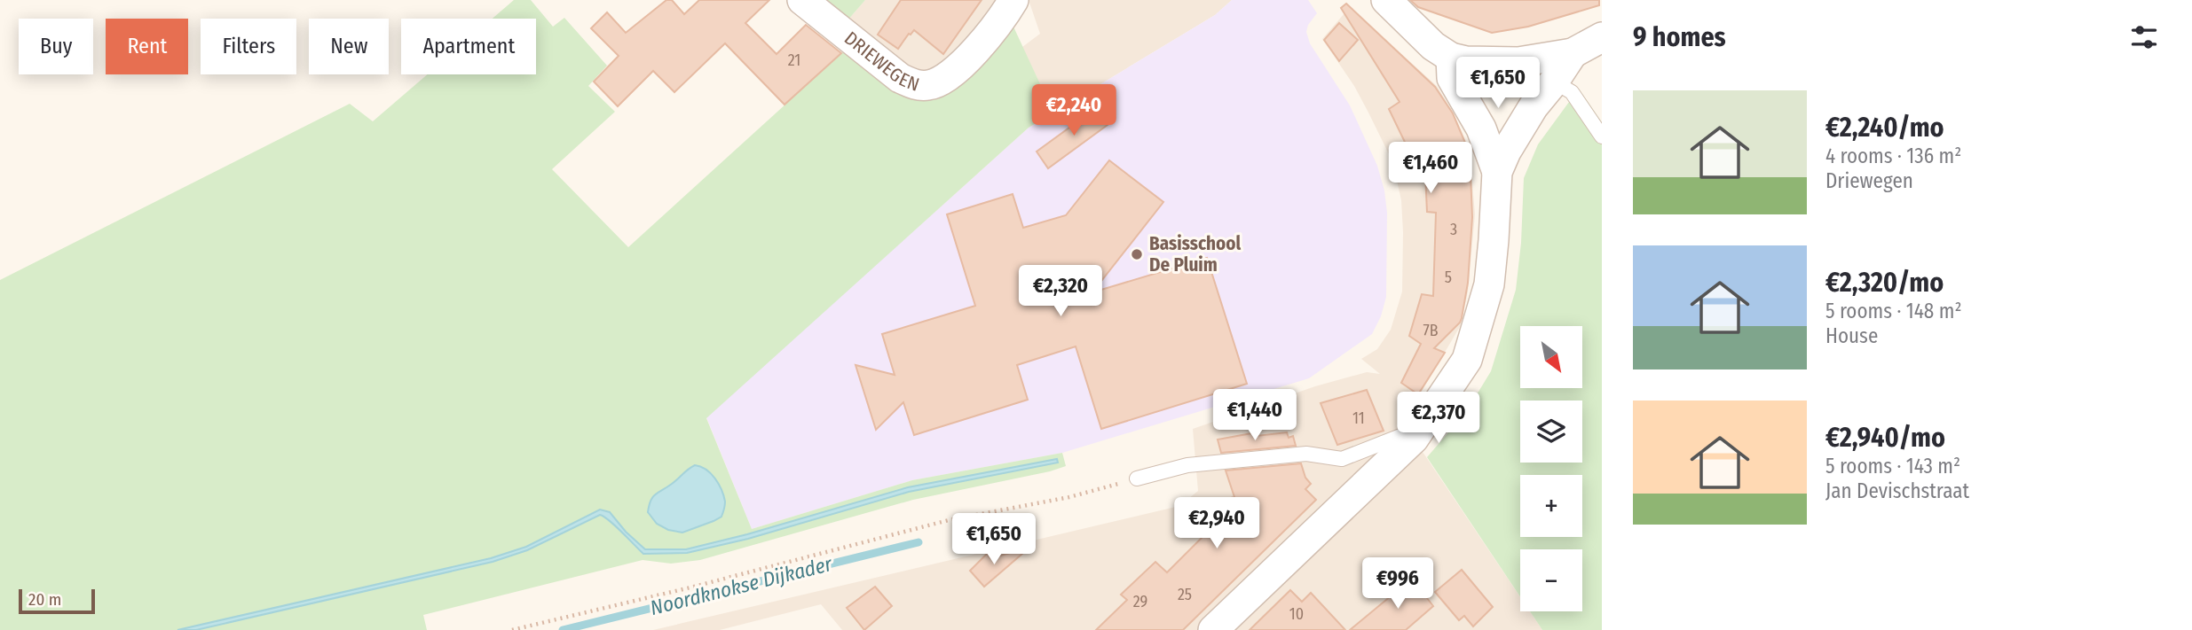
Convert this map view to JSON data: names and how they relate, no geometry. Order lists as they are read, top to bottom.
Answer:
{
  "streets": {
    "street": ["DRIEWEGEN"]
  },
  "water": ["Noordknokse Dijkader"],
  "places": ["Basisschool De Pluim"],
  "house_numbers": [
    "21",
    "3",
    "5",
    "7B",
    "11",
    "25",
    "29",
    "10"
  ],
  "scale_bar": "20 m",
  "north": "bottom right",
  "page": {
    "heading": "9 homes",
    "chip": [
      "Buy",
      "Rent",
      "Filters",
      "New",
      "Apartment"
    ],
    "price": [
      "€1,650",
      "€2,240",
      "€1,460",
      "€2,320",
      "€1,440",
      "€2,370",
      "€2,940",
      "€1,650",
      "€996"
    ],
    "list": [
      {
        "name": "€2,240/mo",
        "note": "4 rooms · 136 m² · Driewegen"
      },
      {
        "name": "€2,320/mo",
        "note": "5 rooms · 148 m² · House"
      },
      {
        "name": "€2,940/mo",
        "note": "5 rooms · 143 m² · Jan Devischstraat"
      }
    ],
    "map_buttons": ["+", "−"],
    "scale": "20 m"
  }
}
